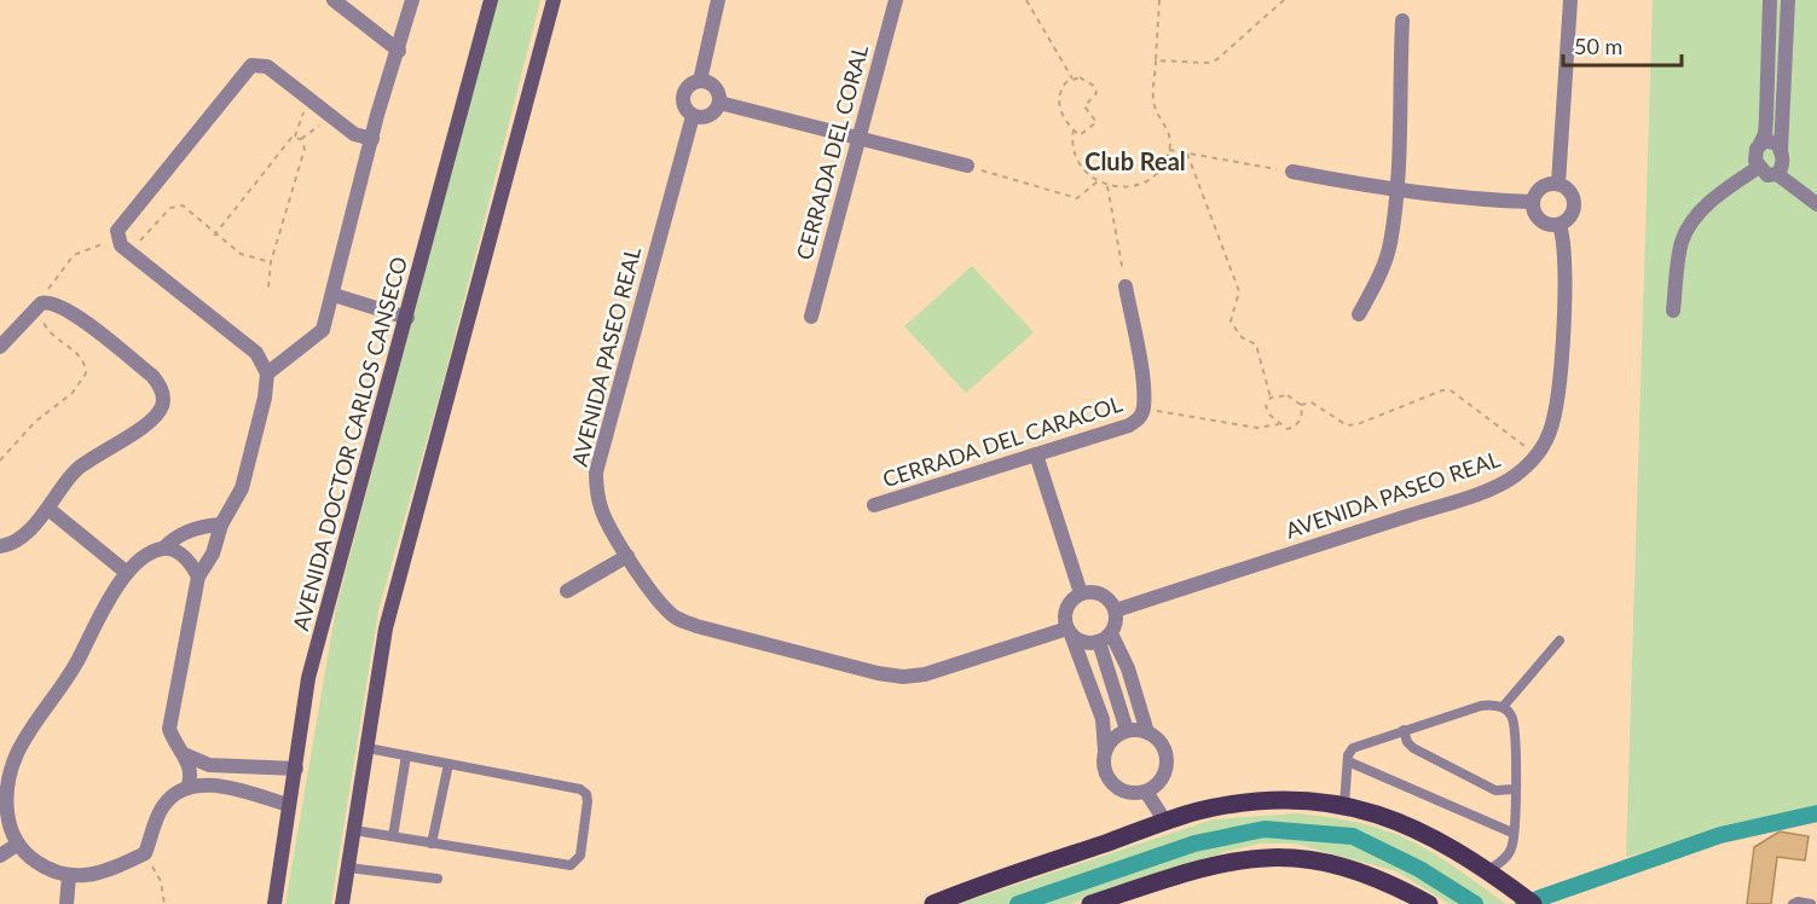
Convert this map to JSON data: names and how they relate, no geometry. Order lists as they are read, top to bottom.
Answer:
{
  "streets": {
    "main road": ["AVENIDA DOCTOR CARLOS CANSECO"],
    "street": ["CERRADA DEL CORAL", "AVENIDA PASEO REAL", "CERRADA DEL CARACOL"]
  },
  "districts": ["Club Real"],
  "scale_bar": "50 m"
}
